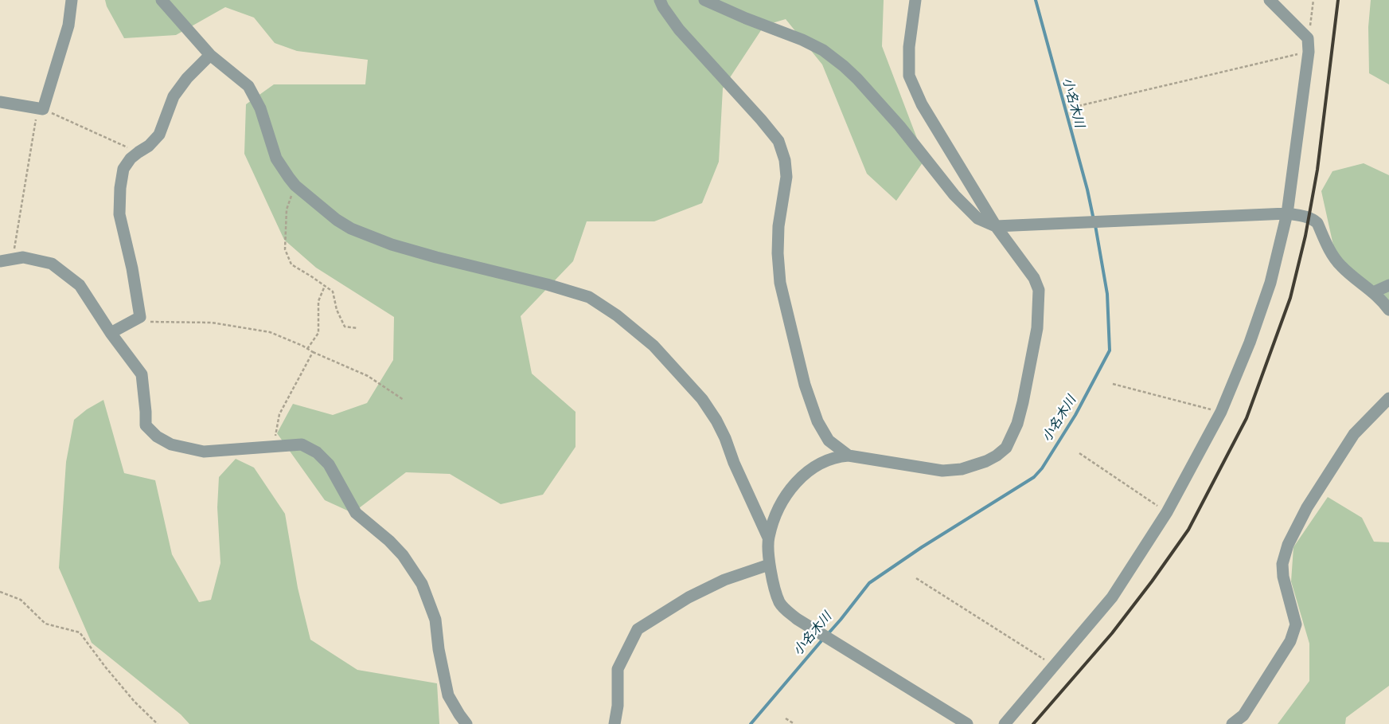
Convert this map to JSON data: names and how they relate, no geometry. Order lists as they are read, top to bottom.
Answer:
{
  "water": ["小名木川"]
}
